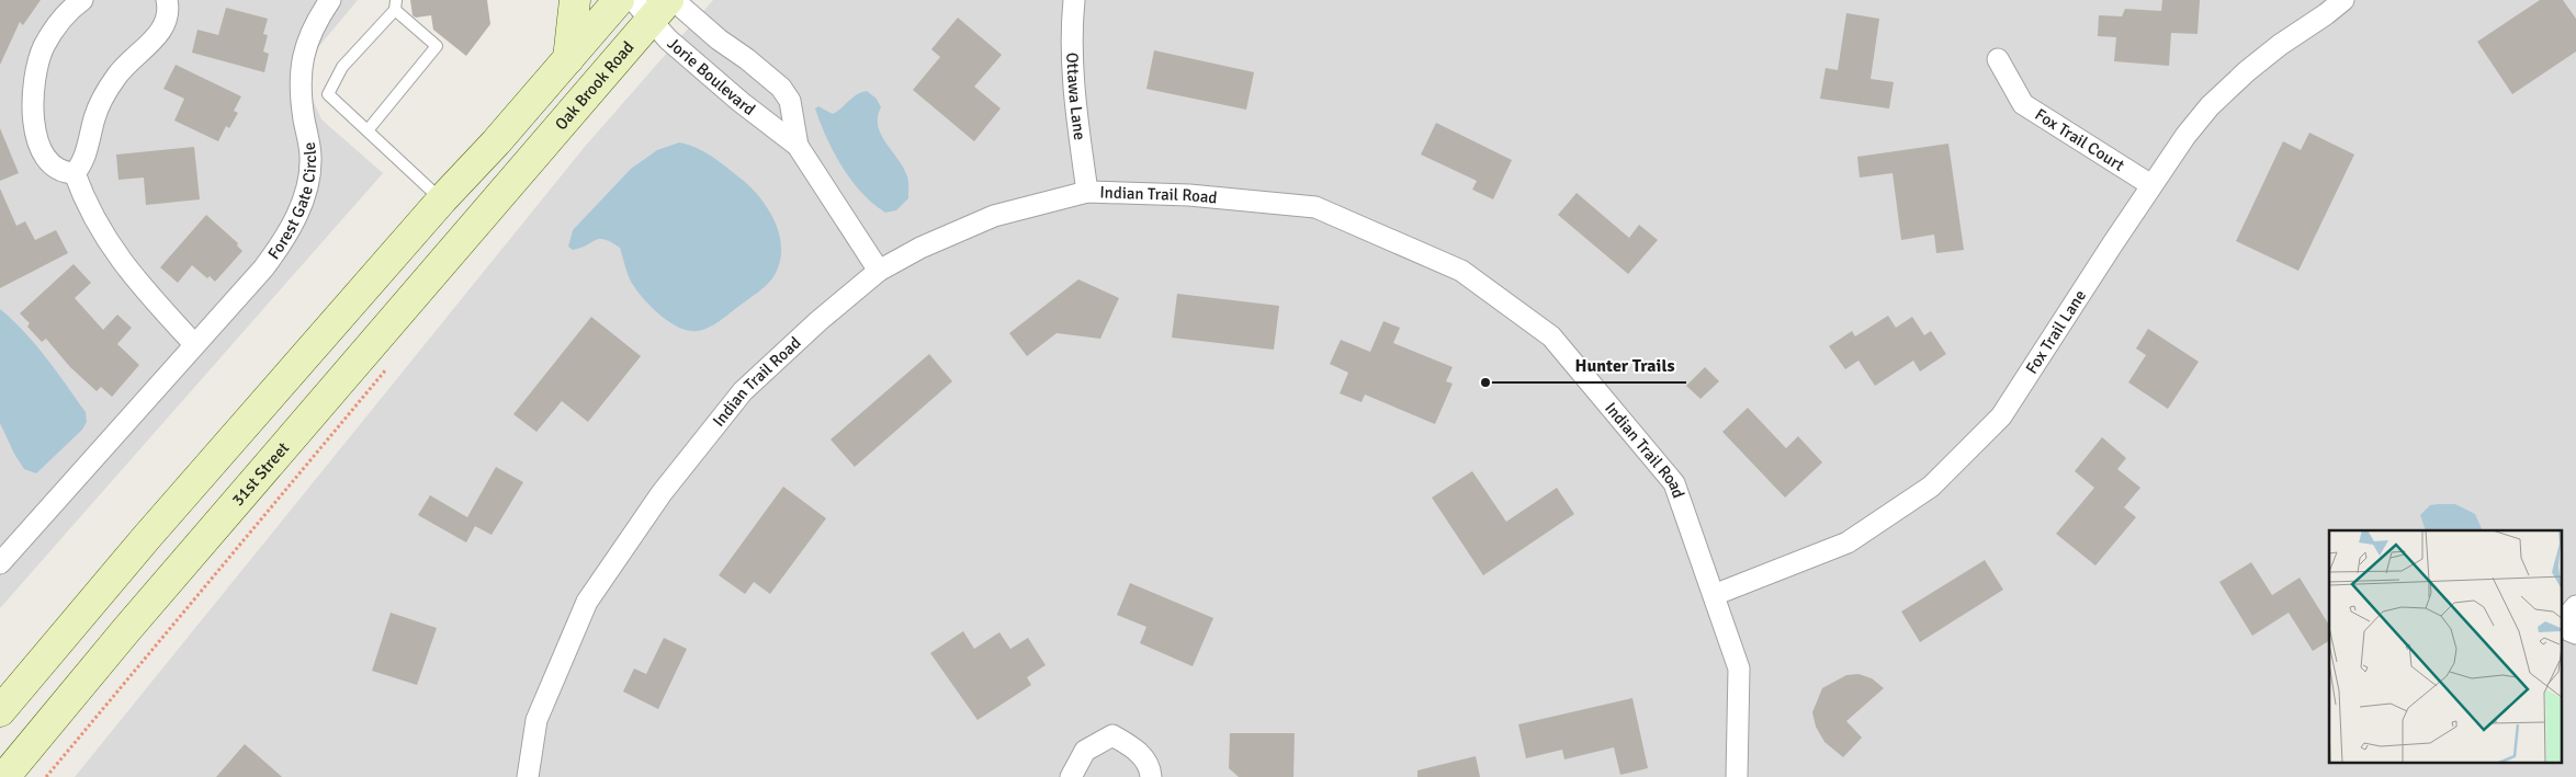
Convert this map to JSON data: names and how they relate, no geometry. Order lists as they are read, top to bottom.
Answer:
{
  "streets": {
    "main road": ["Oak Brook Road", "31st Street"],
    "street": [
      "Jorie Boulevard",
      "Ottawa Lane",
      "Fox Trail Court",
      "Indian Trail Road",
      "Forest Gate Circle",
      "Fox Trail Lane"
    ]
  },
  "crossings": [
    ["Jorie Boulevard", "Oak Brook Road"],
    ["Jorie Boulevard", "Indian Trail Road"],
    ["Oak Brook Road", "31st Street"],
    ["Ottawa Lane", "Indian Trail Road"],
    ["Fox Trail Court", "Fox Trail Lane"],
    ["Indian Trail Road", "Fox Trail Lane"]
  ],
  "places": ["Hunter Trails"]
}
